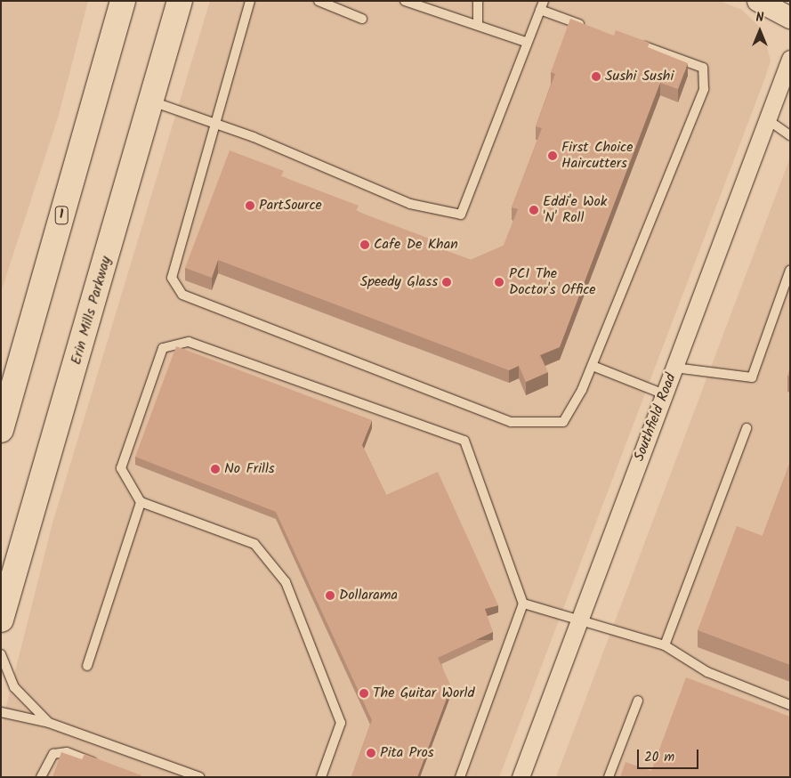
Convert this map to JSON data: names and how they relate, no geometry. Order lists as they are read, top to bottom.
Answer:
{
  "streets": {
    "main road": ["1", "Erin Mills Parkway"],
    "street": ["Southfield Road"]
  },
  "places": [
    "Sushi Sushi",
    "First Choice Haircutters",
    "PartSource",
    "Eddi'e Wok 'N' Roll",
    "Cafe De Khan",
    "Speedy Glass",
    "PCI The Doctor's Office",
    "No Frills",
    "Dollarama",
    "The Guitar World",
    "Pita Pros"
  ],
  "scale_bar": "20 m",
  "north": "top"
}
